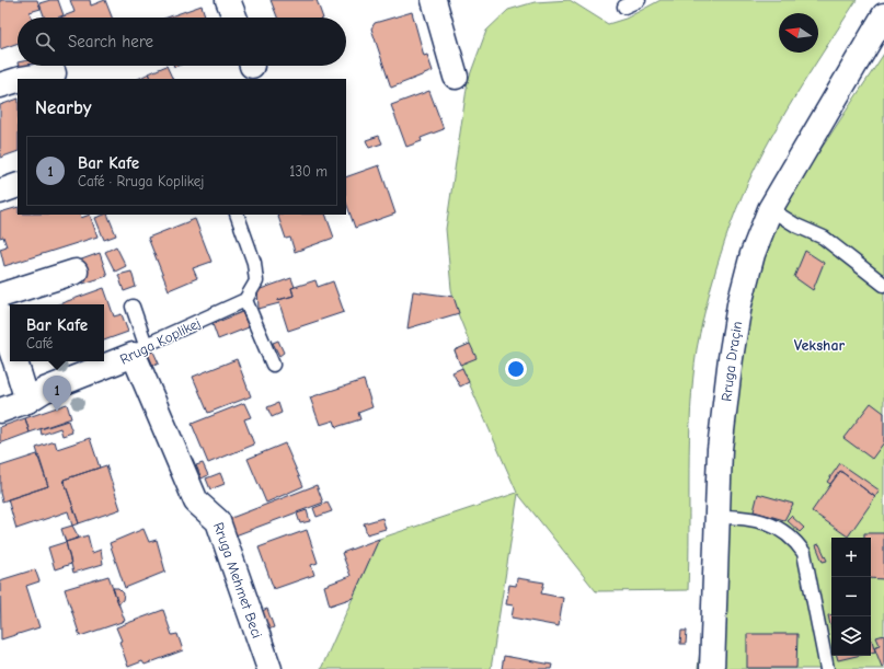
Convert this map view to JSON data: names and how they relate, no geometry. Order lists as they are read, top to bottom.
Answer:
{
  "streets": {
    "street": ["Rruga Koplikej", "Rruga Draçin", "Rruga Mehmet Beci"]
  },
  "crossings": [
    ["Rruga Koplikej", "Rruga Mehmet Beci"]
  ],
  "districts": ["Vekshar"],
  "north": "left",
  "page": {
    "search": "Search here",
    "heading": "Nearby",
    "list": [
      {
        "mark": "1",
        "name": "Bar Kafe",
        "note": "Café · Rruga Koplikej",
        "value": "130 m"
      }
    ],
    "popup": ["Bar Kafe", "Café"],
    "pins": "1",
    "map_buttons": ["+", "−"]
  }
}
